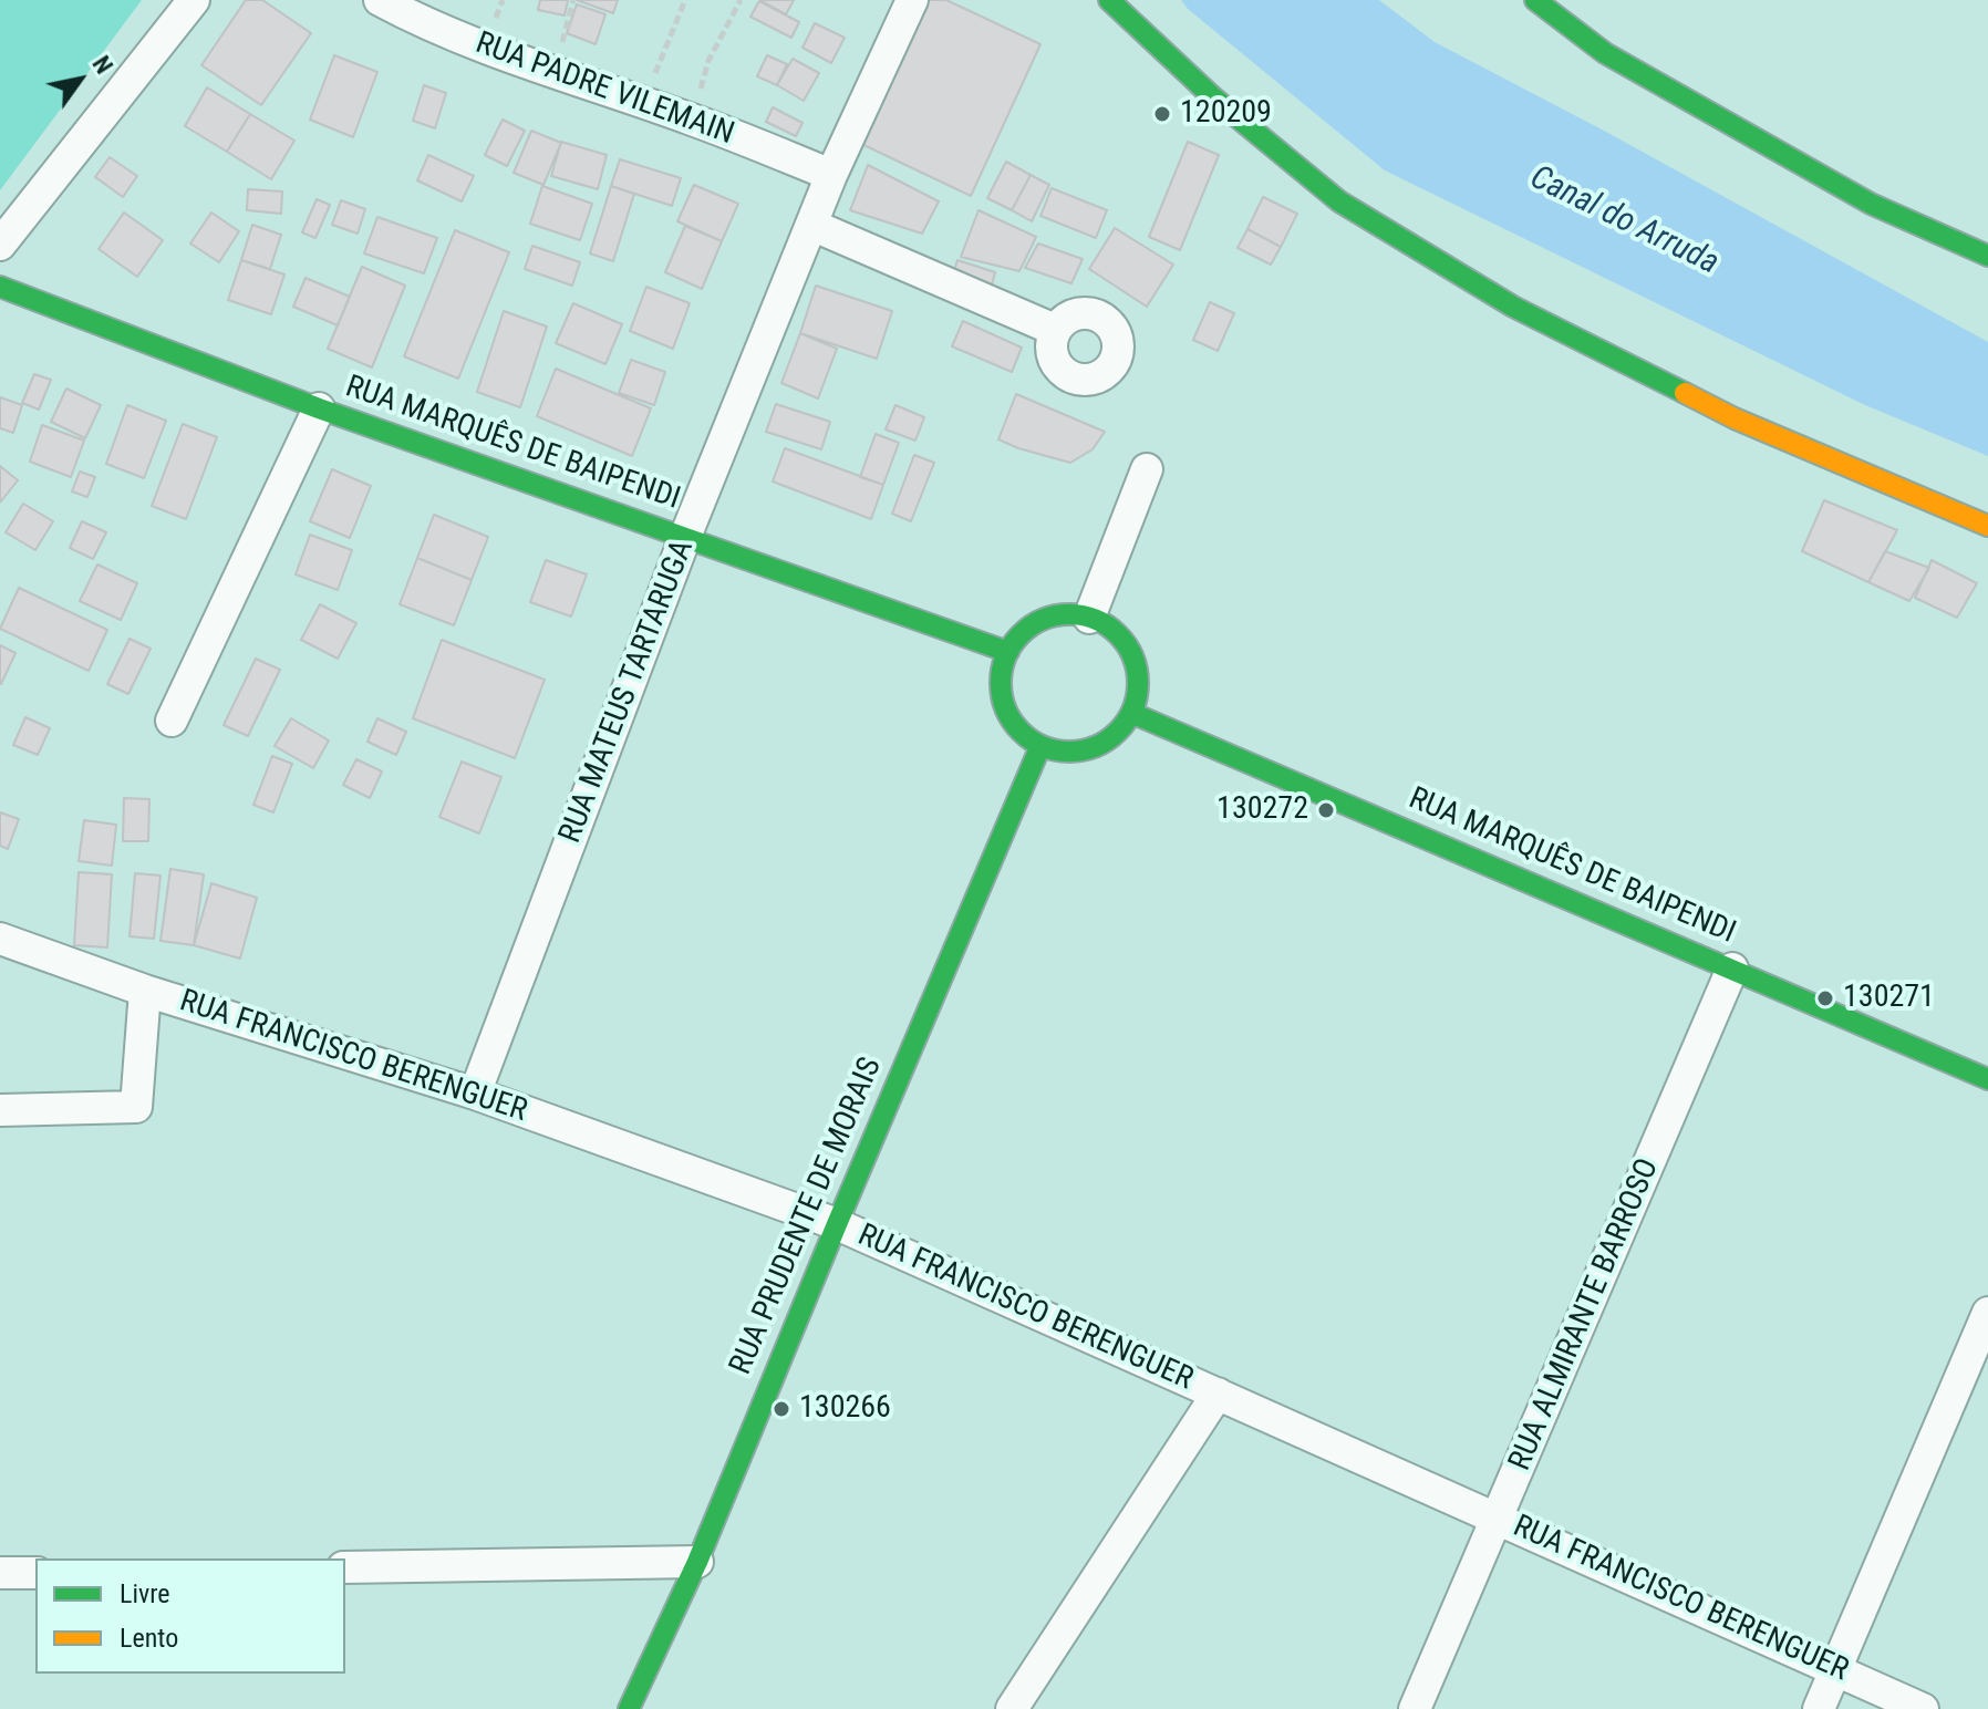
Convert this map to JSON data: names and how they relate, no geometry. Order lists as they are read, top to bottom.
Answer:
{
  "streets": {
    "street": [
      "RUA PADRE VILEMAIN",
      "RUA MARQUÊS DE BAIPENDI",
      "RUA MATEUS TARTARUGA",
      "RUA FRANCISCO BERENGUER",
      "RUA PRUDENTE DE MORAIS",
      "RUA ALMIRANTE BARROSO"
    ]
  },
  "crossings": [
    ["RUA PADRE VILEMAIN", "RUA MATEUS TARTARUGA"],
    ["RUA MARQUÊS DE BAIPENDI", "RUA MATEUS TARTARUGA"],
    ["RUA MARQUÊS DE BAIPENDI", "RUA PRUDENTE DE MORAIS"],
    ["RUA MARQUÊS DE BAIPENDI", "RUA ALMIRANTE BARROSO"],
    ["RUA MATEUS TARTARUGA", "RUA FRANCISCO BERENGUER"],
    ["RUA FRANCISCO BERENGUER", "RUA PRUDENTE DE MORAIS"],
    ["RUA FRANCISCO BERENGUER", "RUA ALMIRANTE BARROSO"]
  ],
  "water": ["Canal do Arruda"],
  "places": [
    "120209",
    "130272",
    "130271",
    "130266"
  ],
  "legend": ["Livre", "Lento"],
  "north": "top right"
}
